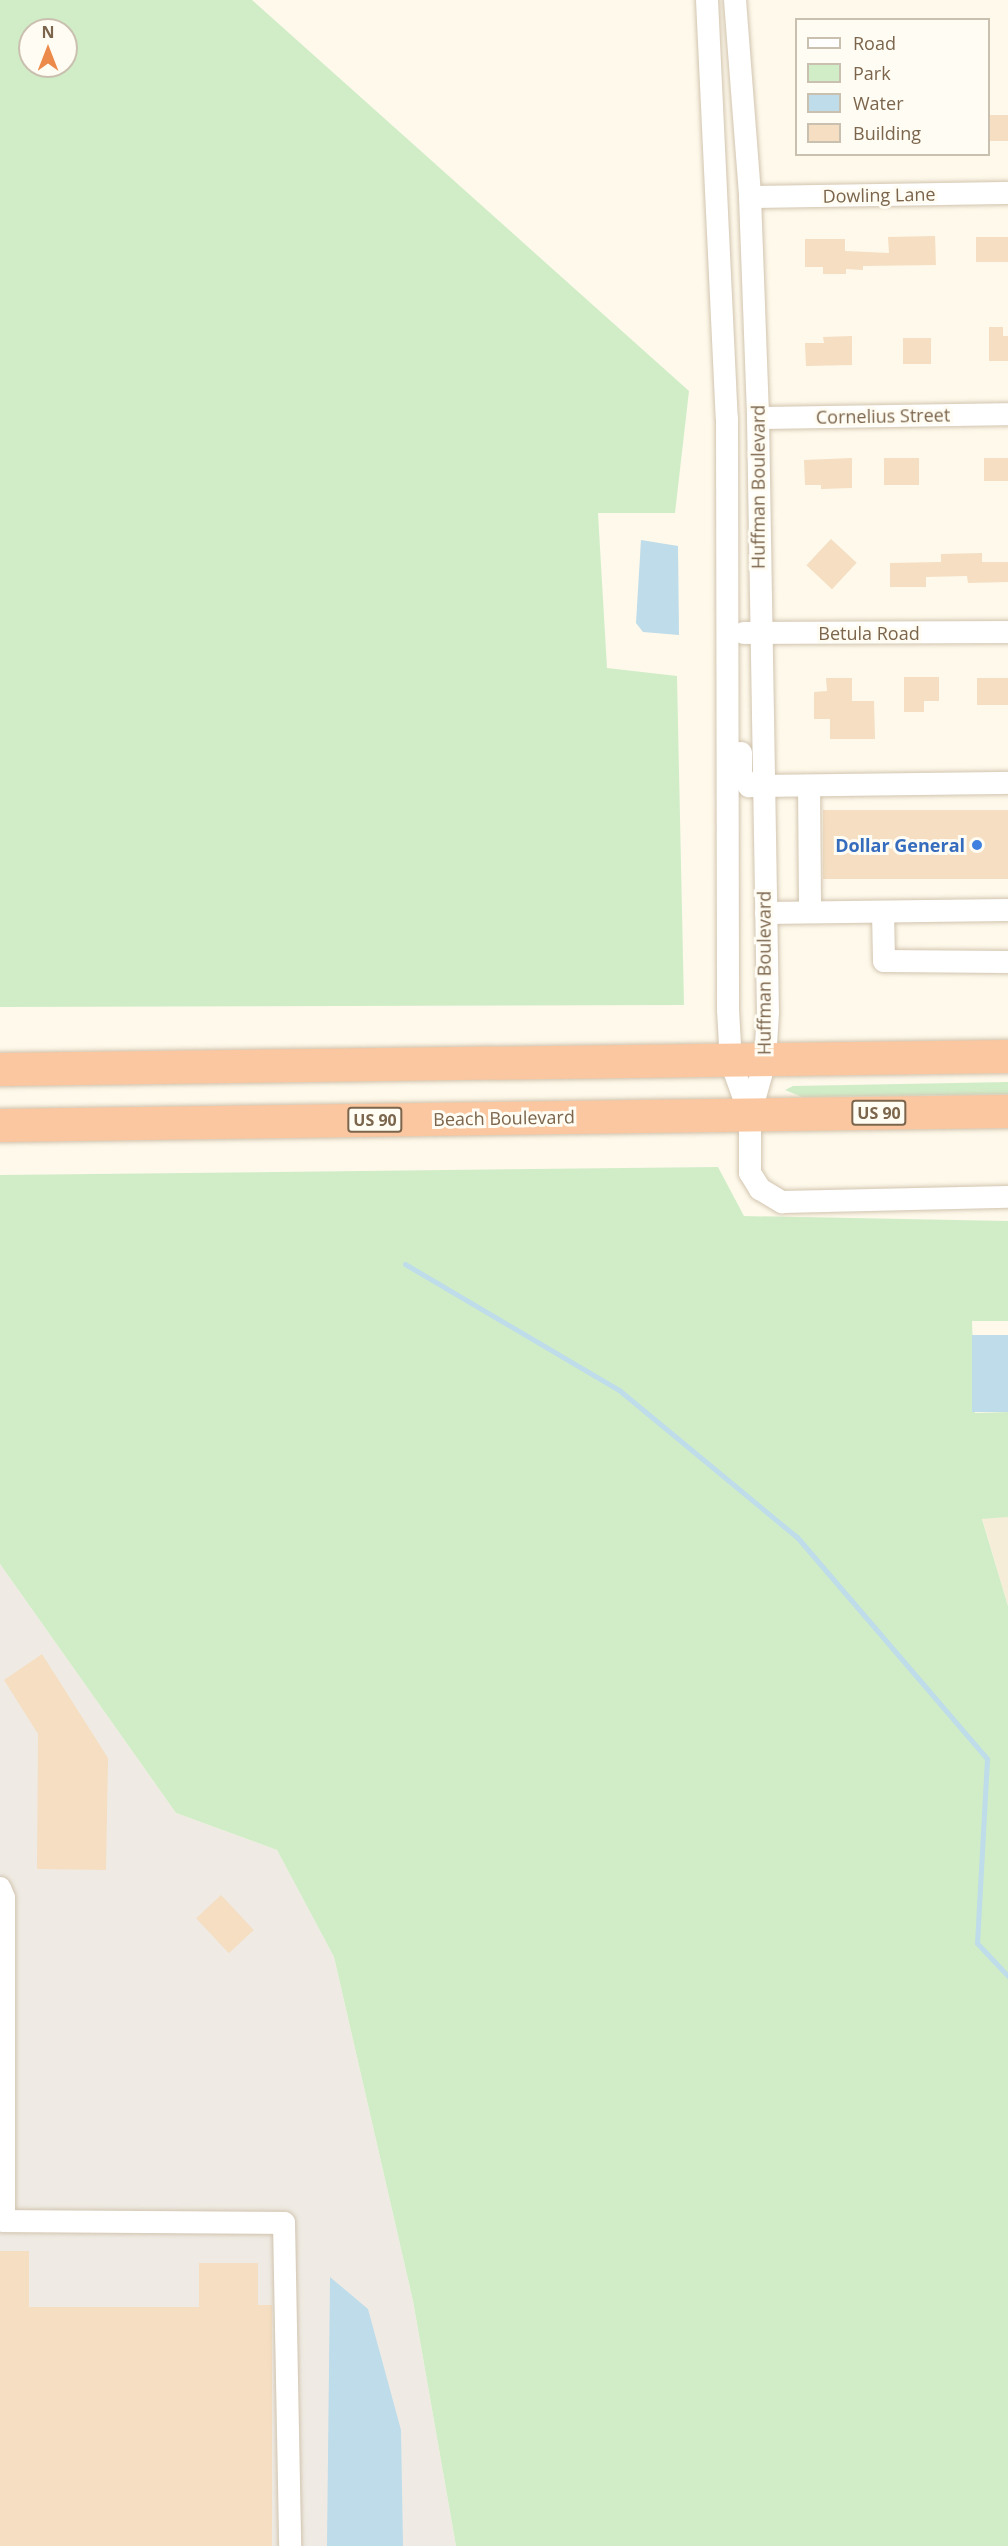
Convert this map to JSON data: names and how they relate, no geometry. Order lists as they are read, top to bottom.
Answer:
{
  "streets": {
    "highway": ["US 90", "Beach Boulevard"],
    "street": [
      "Dowling Lane",
      "Cornelius Street",
      "Huffman Boulevard",
      "Betula Road"
    ]
  },
  "crossings": [
    ["Dowling Lane", "Huffman Boulevard"],
    ["Cornelius Street", "Huffman Boulevard"],
    ["Huffman Boulevard", "Betula Road"],
    ["Huffman Boulevard", "Beach Boulevard"]
  ],
  "places": ["Dollar General"],
  "legend": [
    "Road",
    "Park",
    "Water",
    "Building"
  ],
  "north": "top"
}
